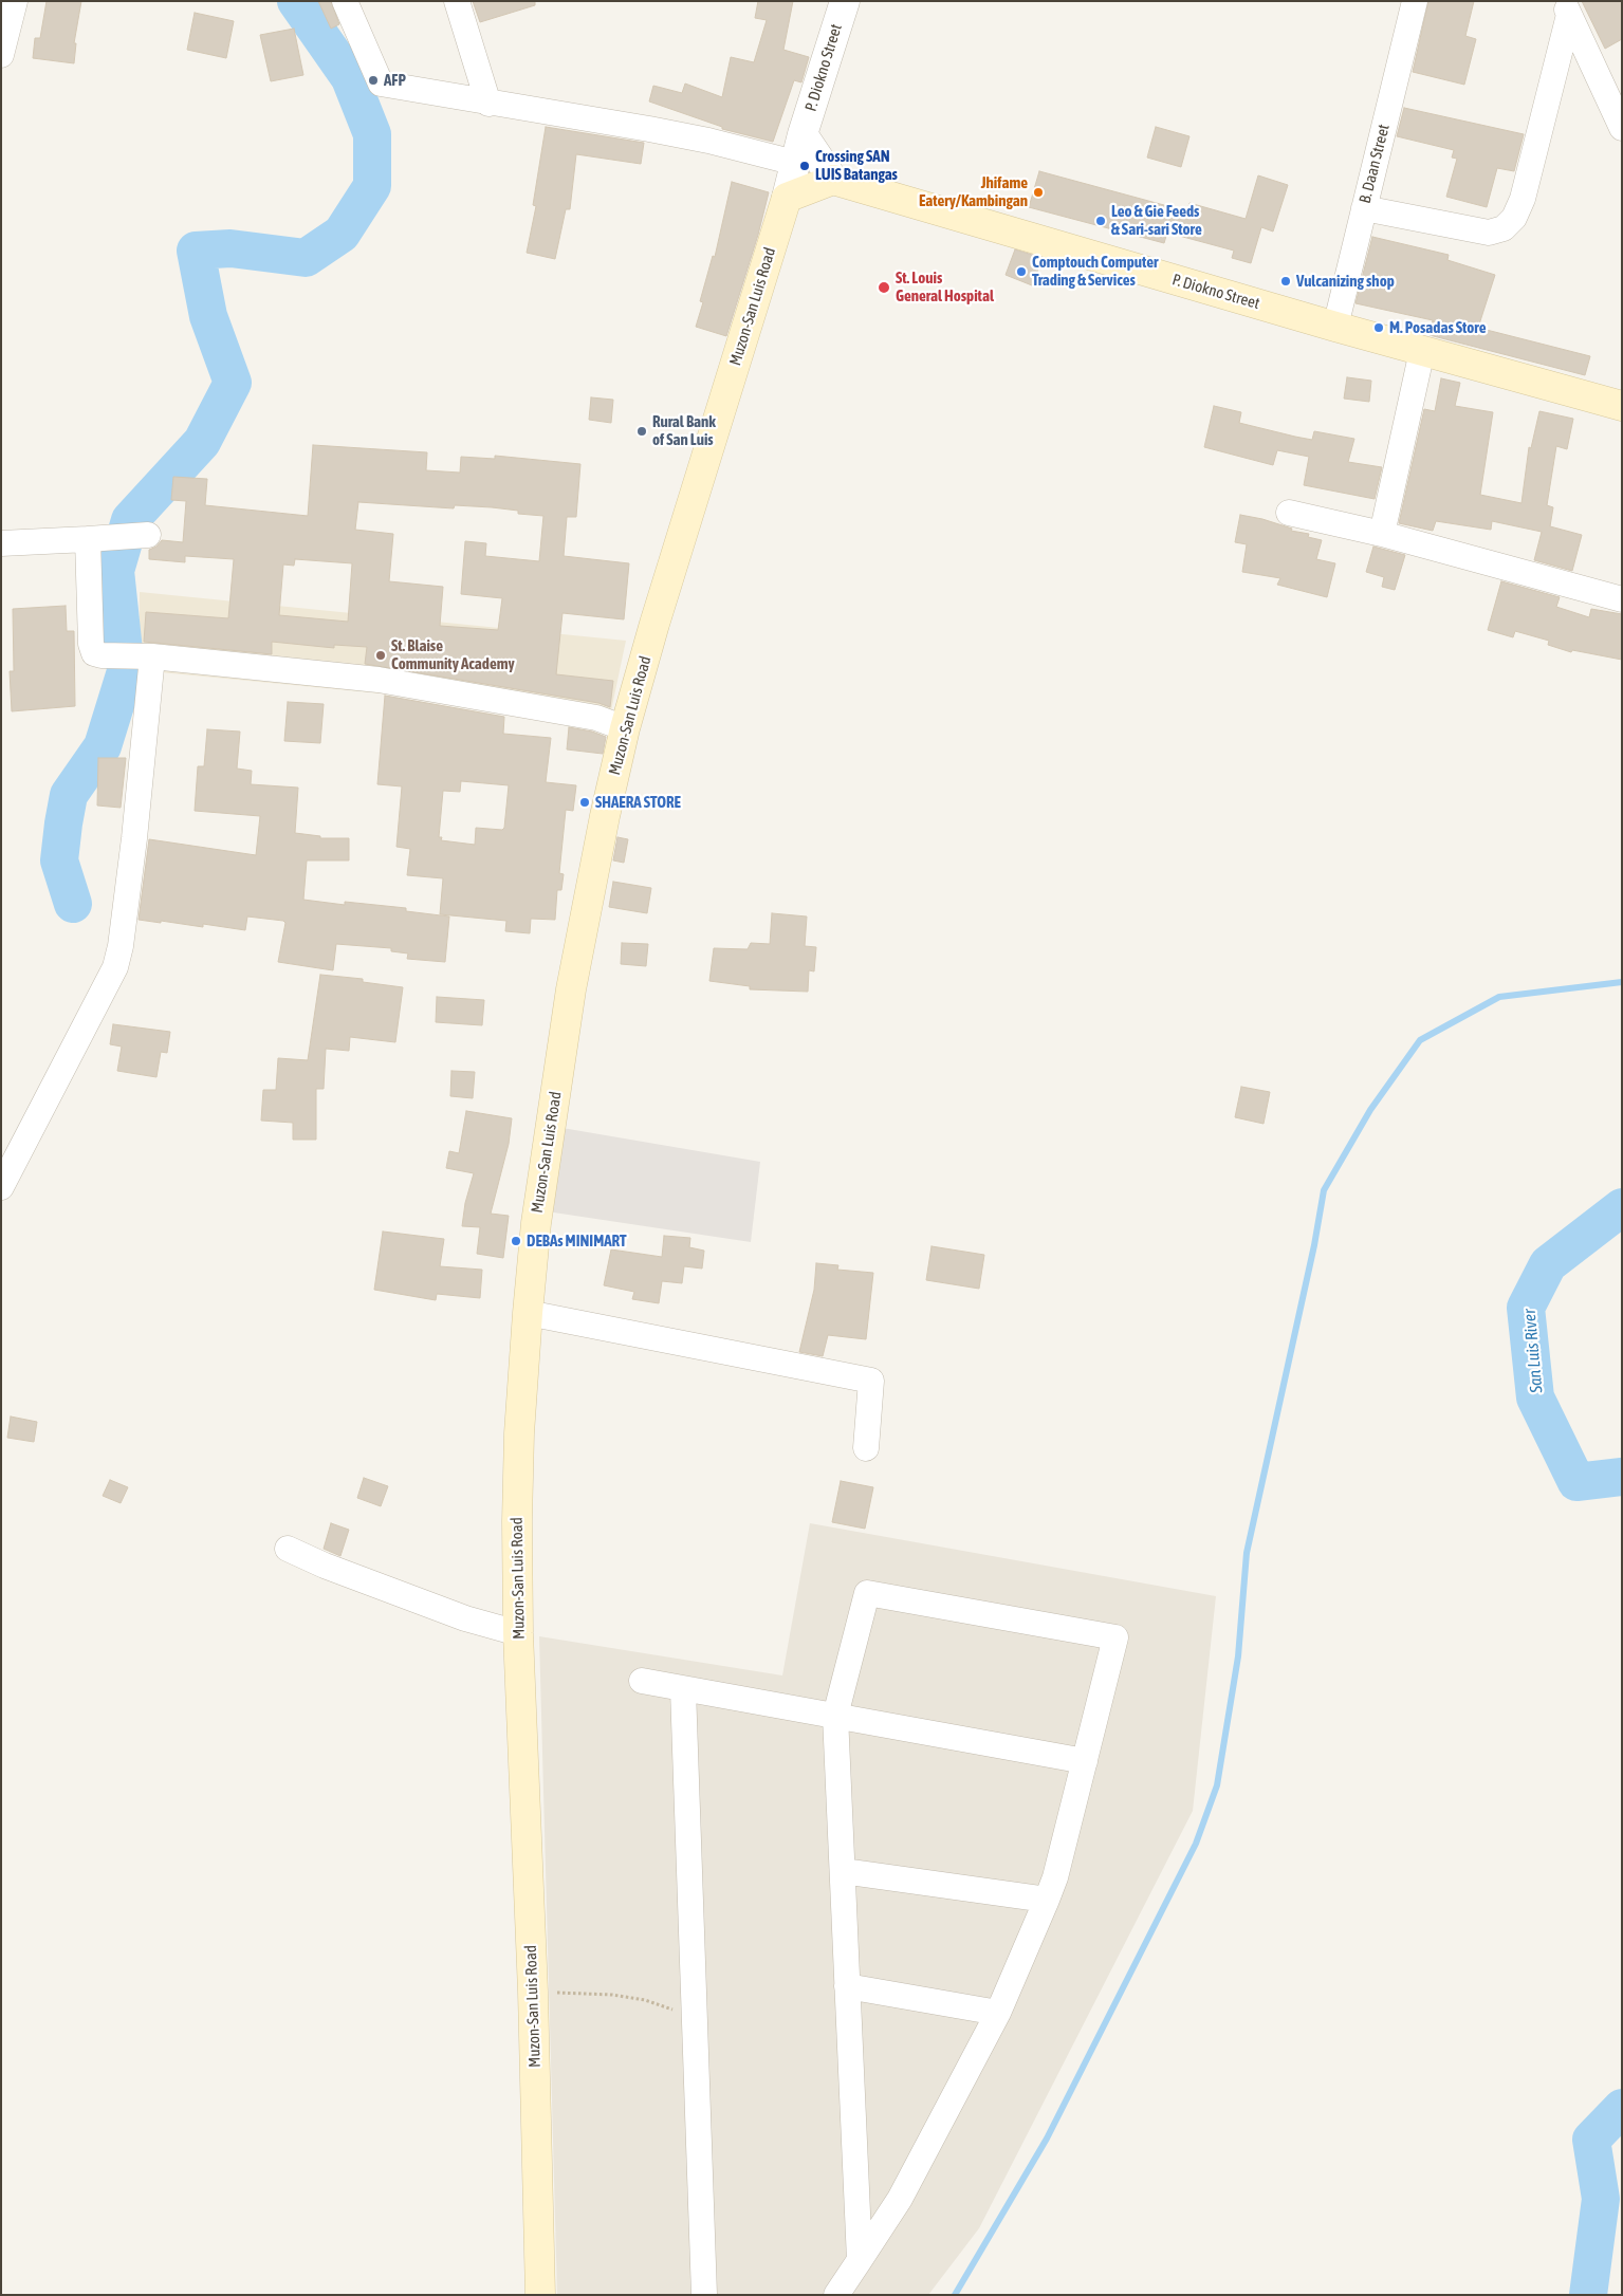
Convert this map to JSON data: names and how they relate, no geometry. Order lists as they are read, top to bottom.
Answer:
{
  "streets": {
    "main road": ["P. Diokno Street", "Muzon-San Luis Road"],
    "street": ["B. Daan Street"]
  },
  "crossings": [
    ["P. Diokno Street", "B. Daan Street"],
    ["P. Diokno Street", "Muzon-San Luis Road"]
  ],
  "water": ["San Luis River"],
  "places": [
    "AFP",
    "Crossing SAN LUIS Batangas",
    "Jhifame Eatery/Kambingan",
    "Leo & Gie Feeds & Sari-sari Store",
    "Comptouch Computer Trading & Services",
    "Vulcanizing shop",
    "St. Louis General Hospital",
    "M. Posadas Store",
    "Rural Bank of San Luis",
    "St. Blaise Community Academy",
    "SHAERA STORE",
    "DEBAs MINIMART"
  ]
}
